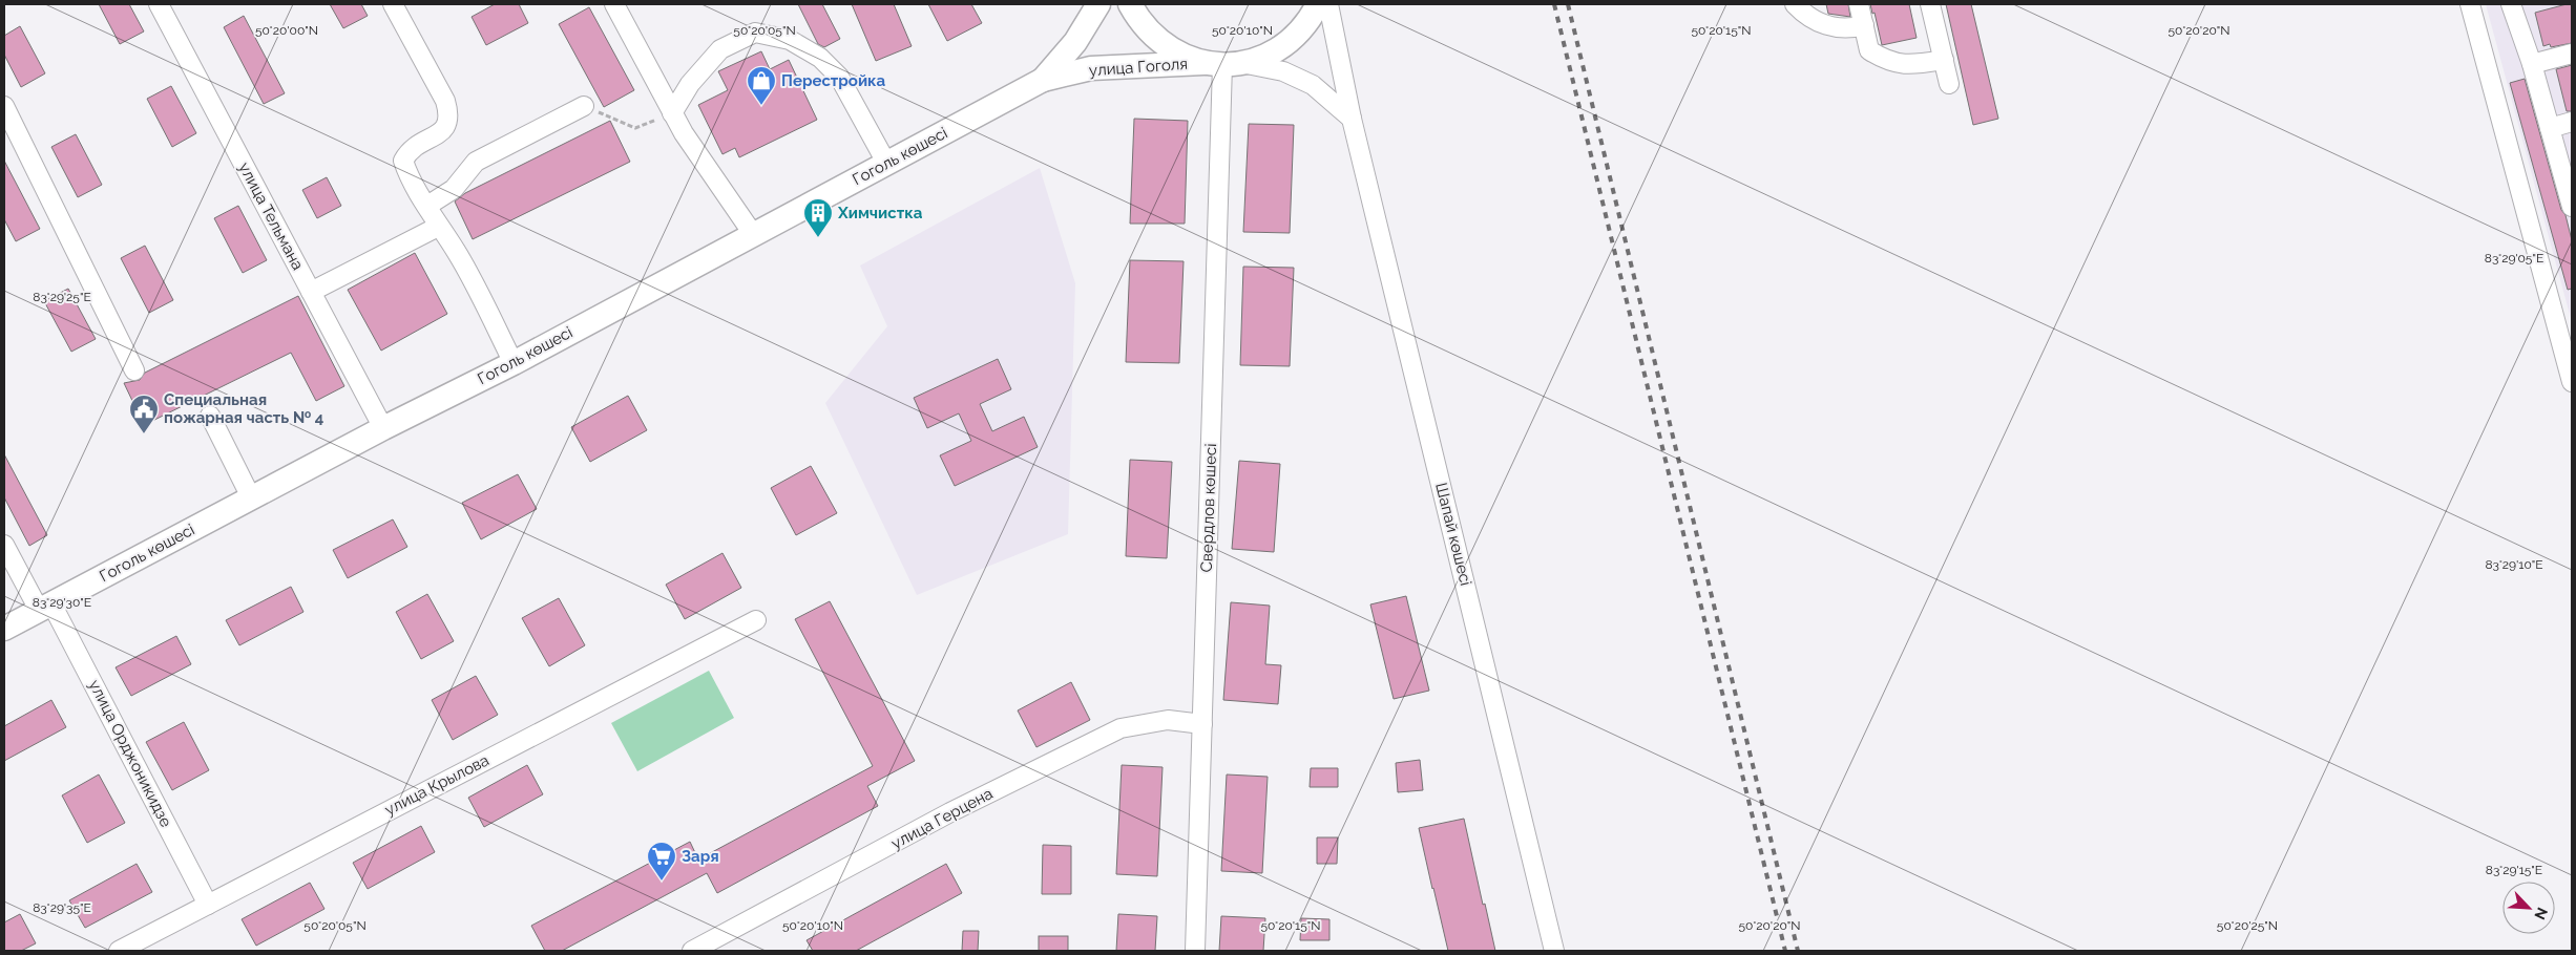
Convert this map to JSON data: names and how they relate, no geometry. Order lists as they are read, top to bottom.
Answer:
{
  "streets": {
    "main road": ["улица Гоголя", "Гоголь көшесі"],
    "street": [
      "улица Тельмана",
      "Свердлов көшесі",
      "Шапай көшесі",
      "улица Орджоникидзе",
      "улица Крылова",
      "улица Герцена"
    ]
  },
  "crossings": [
    ["улица Гоголя", "Гоголь көшесі"],
    ["улица Гоголя", "Свердлов көшесі"],
    ["Гоголь көшесі", "улица Тельмана"],
    ["Гоголь көшесі", "улица Орджоникидзе"],
    ["Свердлов көшесі", "улица Герцена"],
    ["улица Орджоникидзе", "улица Крылова"]
  ],
  "places": {
    "shop": ["Перестройка"],
    "building": ["Химчистка"],
    "public building": ["Специальная пожарная часть № 4"],
    "supermarket": ["Заря"]
  },
  "north": "bottom right",
  "coordinates": [
    "50°20'00\"N",
    "50°20'05\"N",
    "50°20'10\"N",
    "50°20'15\"N",
    "50°20'20\"N",
    "83°29'05\"E",
    "83°29'25\"E",
    "83°29'10\"E",
    "83°29'30\"E",
    "83°29'15\"E",
    "83°29'35\"E",
    "50°20'25\"N"
  ]
}
